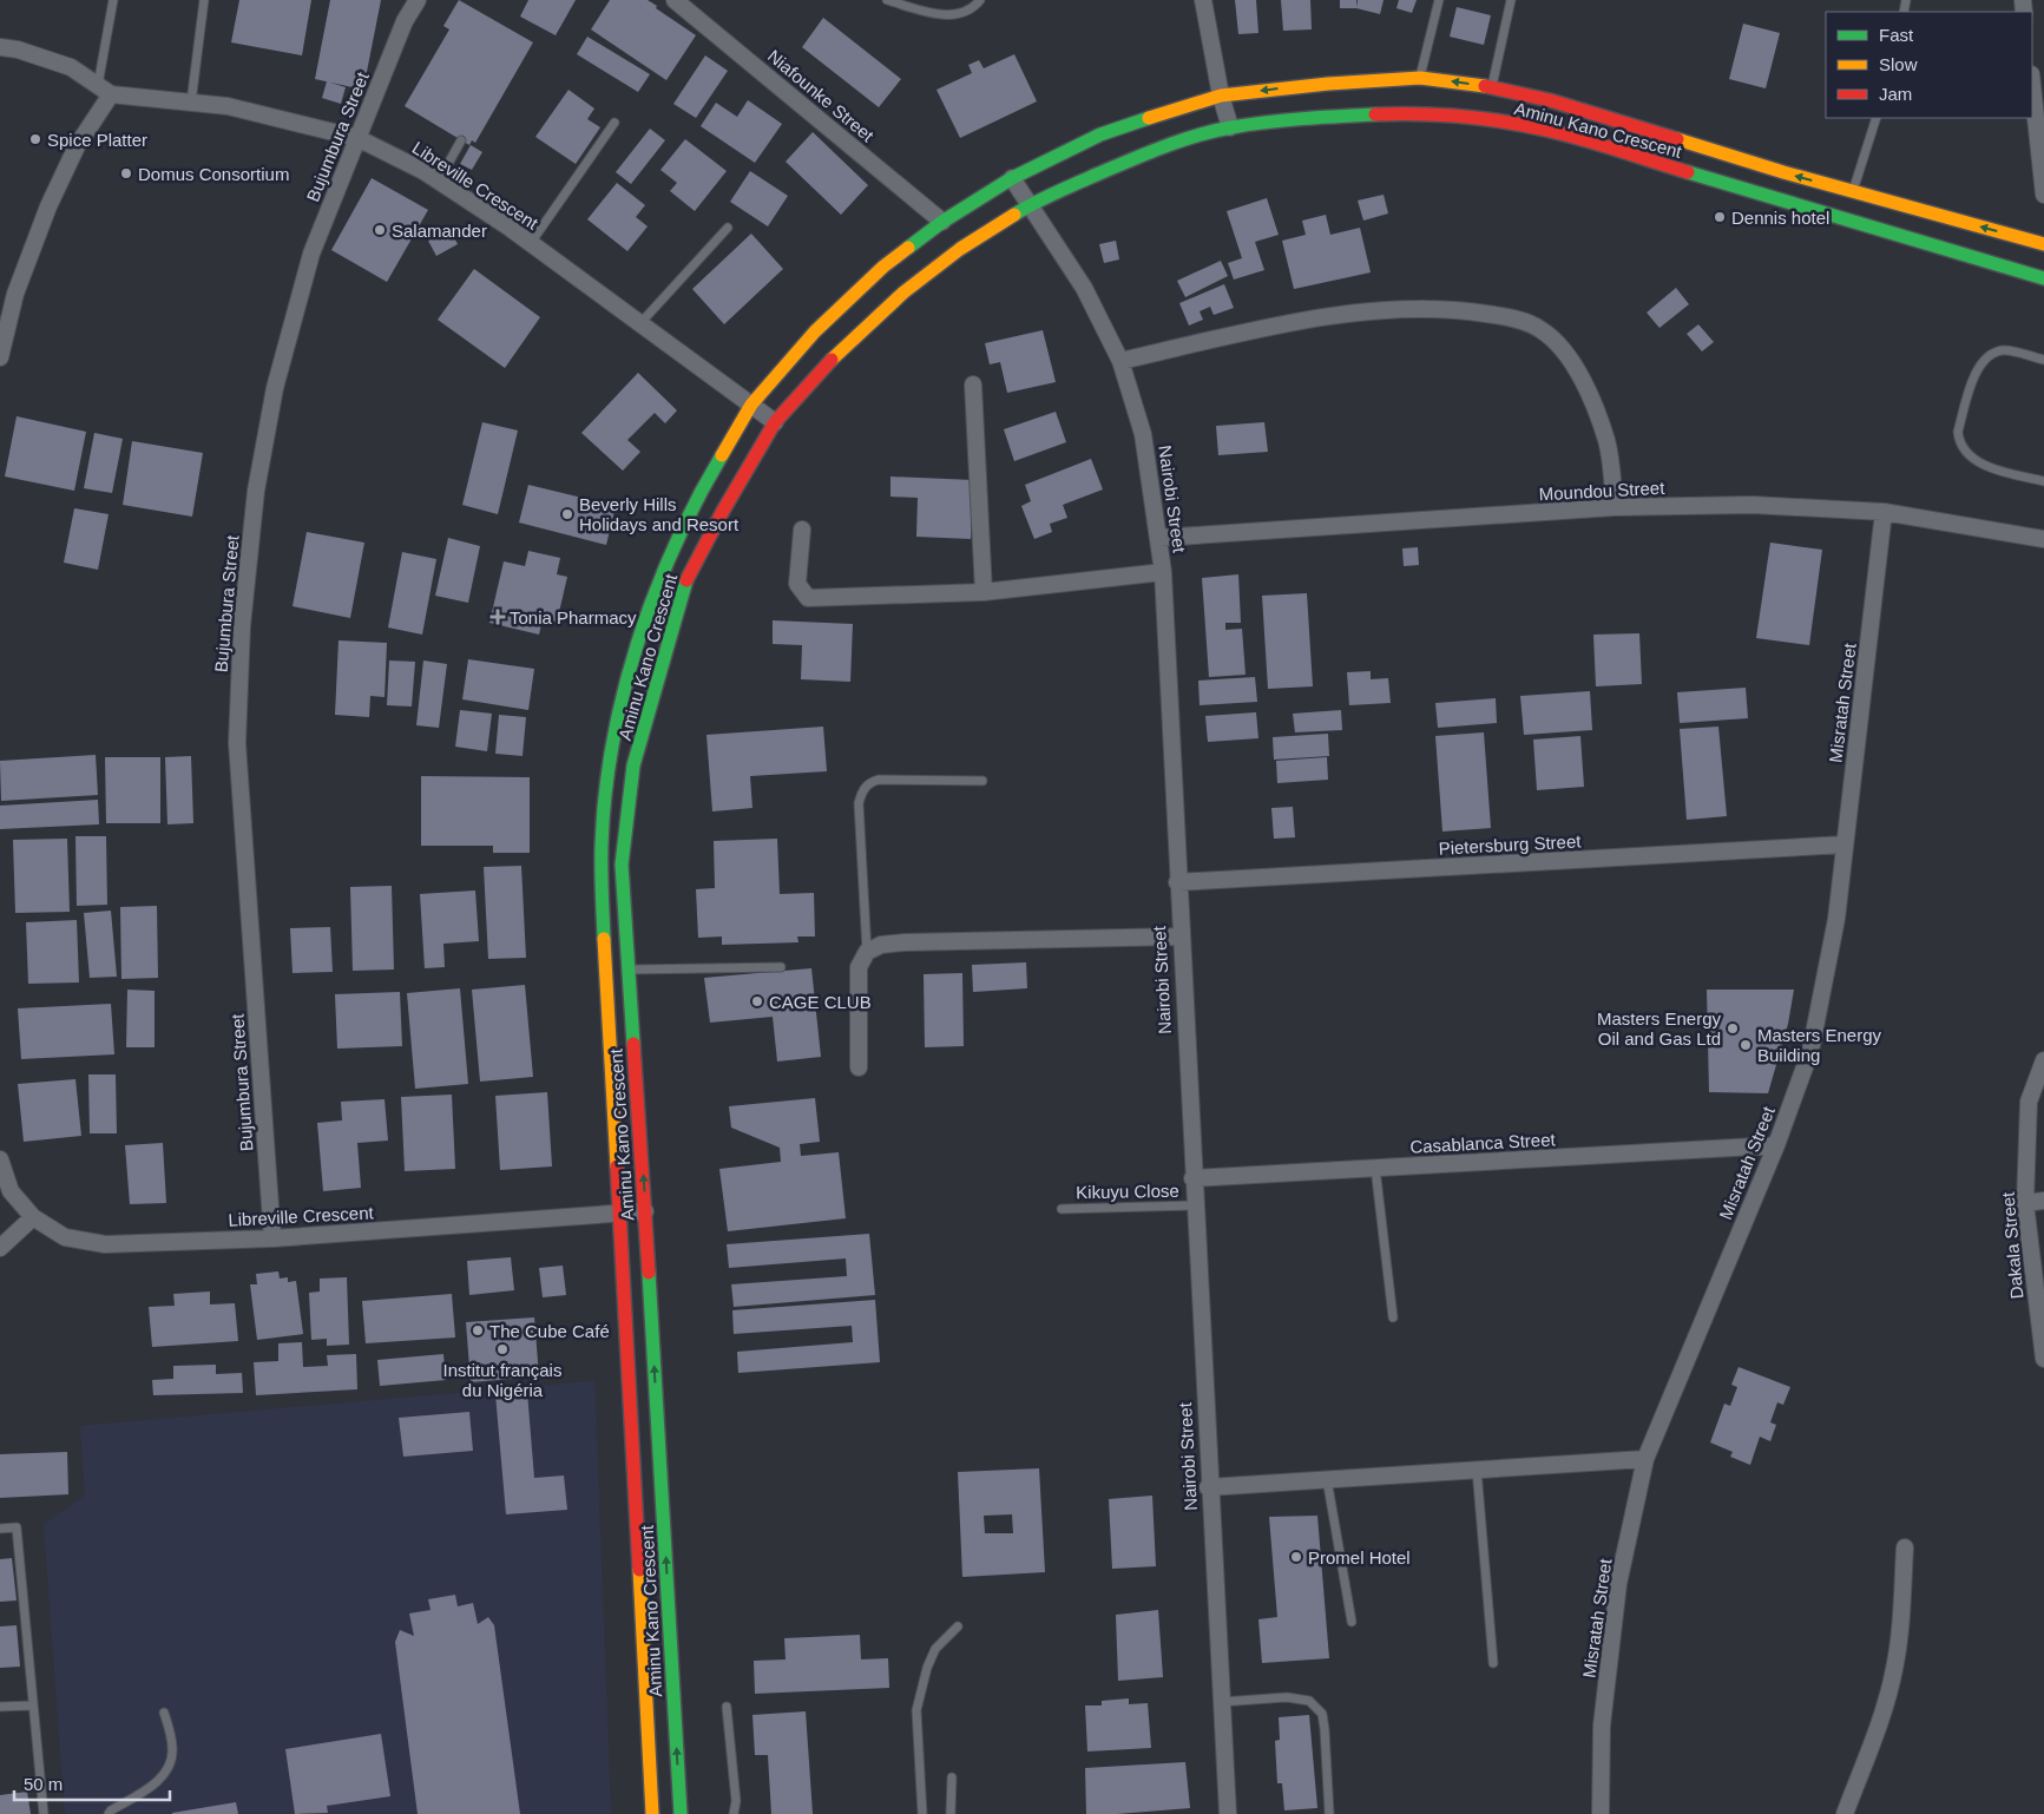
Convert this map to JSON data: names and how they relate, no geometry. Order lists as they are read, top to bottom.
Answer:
{
  "streets": {
    "street": [
      "Niafounke Street",
      "Aminu Kano Crescent",
      "Bujumbura Street",
      "Libreville Crescent",
      "Moundou Street",
      "Nairobi Street",
      "Misratah Street",
      "Pietersburg Street",
      "Casablanca Street",
      "Dakala Street"
    ],
    "lane": ["Kikuyu Close"]
  },
  "crossings": [
    ["Aminu Kano Crescent", "Libreville Crescent"],
    ["Aminu Kano Crescent", "Nairobi Street"],
    ["Bujumbura Street", "Libreville Crescent"],
    ["Moundou Street", "Nairobi Street"],
    ["Moundou Street", "Misratah Street"],
    ["Nairobi Street", "Pietersburg Street"],
    ["Nairobi Street", "Casablanca Street"],
    ["Nairobi Street", "Kikuyu Close"],
    ["Misratah Street", "Pietersburg Street"],
    ["Misratah Street", "Casablanca Street"]
  ],
  "places": {
    "other": [
      "Spice Platter",
      "Domus Consortium",
      "Dennis hotel",
      "Salamander",
      "Beverly Hills Holidays and Resort",
      "CAGE CLUB",
      "Masters Energy Oil and Gas Ltd",
      "Masters Energy Building",
      "The Cube Café",
      "Institut français du Nigéria",
      "Promel Hotel"
    ],
    "health": ["Tonia Pharmacy"]
  },
  "legend": ["Fast", "Slow", "Jam"],
  "scale_bar": "50 m"
}
